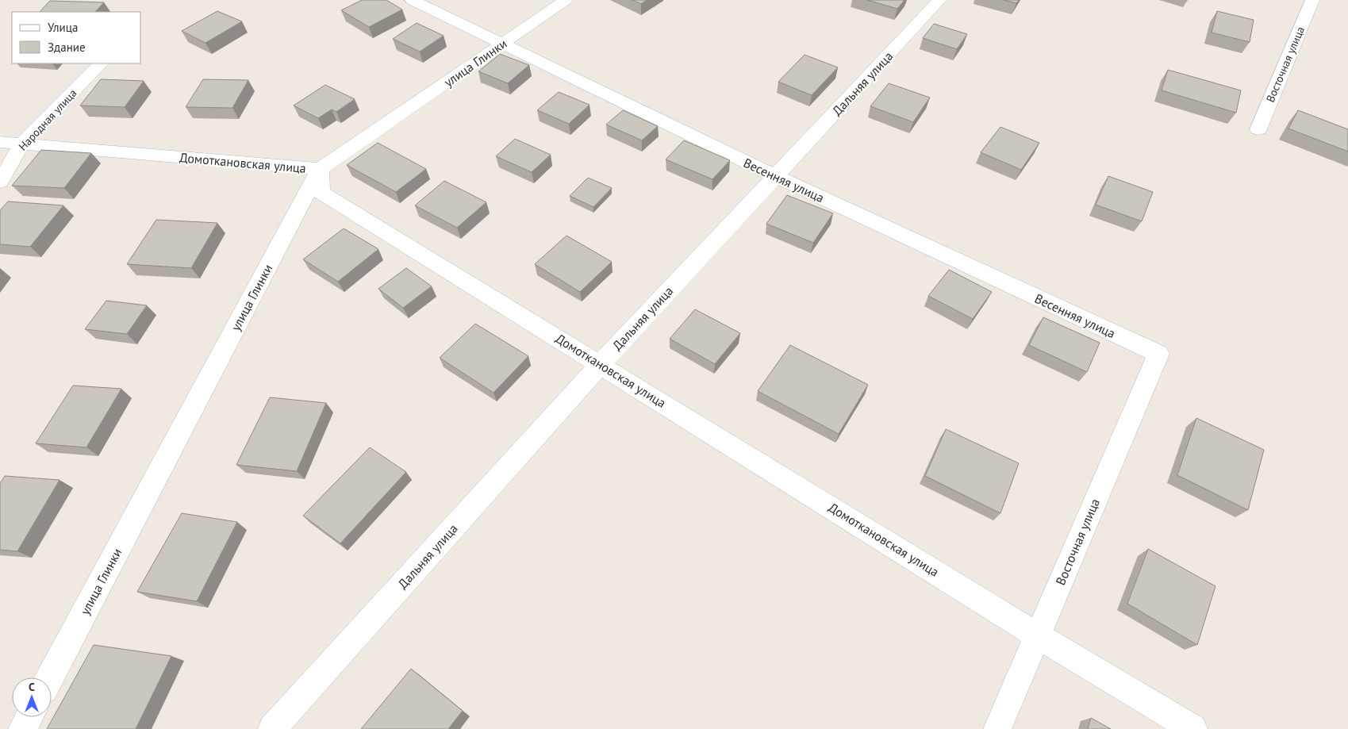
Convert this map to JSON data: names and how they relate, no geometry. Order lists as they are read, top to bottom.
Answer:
{
  "streets": {
    "street": [
      "улица Глинки",
      "Восточная улица",
      "Дальняя улица",
      "Народная улица",
      "Домоткановская улица",
      "Весенняя улица"
    ]
  },
  "crossings": [
    ["улица Глинки", "Домоткановская улица"],
    ["улица Глинки", "Весенняя улица"],
    ["Восточная улица", "Домоткановская улица"],
    ["Восточная улица", "Весенняя улица"],
    ["Дальняя улица", "Домоткановская улица"],
    ["Дальняя улица", "Весенняя улица"],
    ["Народная улица", "Домоткановская улица"]
  ],
  "legend": ["Улица", "Здание"],
  "north": "top"
}
